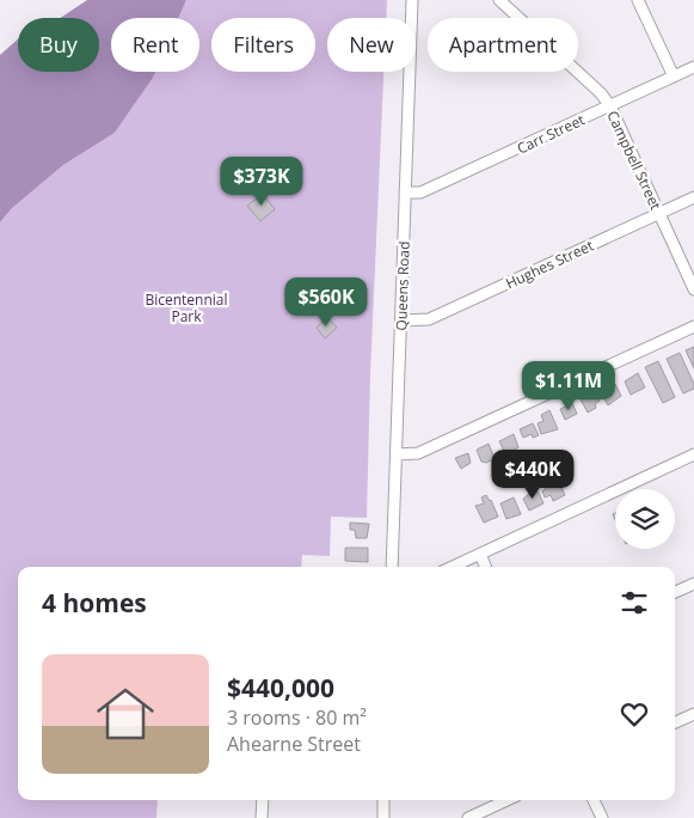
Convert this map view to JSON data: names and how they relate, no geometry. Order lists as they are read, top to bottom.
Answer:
{
  "streets": {
    "street": [
      "Carr Street",
      "Campbell Street",
      "Hughes Street",
      "Queens Road"
    ]
  },
  "crossings": [
    ["Carr Street", "Campbell Street"],
    ["Carr Street", "Queens Road"],
    ["Campbell Street", "Hughes Street"],
    ["Hughes Street", "Queens Road"]
  ],
  "parks": ["Bicentennial Park"],
  "page": {
    "chip": [
      "Buy",
      "Rent",
      "Filters",
      "New",
      "Apartment"
    ],
    "price": [
      "$373K",
      "$560K",
      "$1.11M",
      "$440K"
    ],
    "heading": "4 homes",
    "list": [
      {
        "name": "$440,000",
        "note": "3 rooms · 80 m² · Ahearne Street"
      }
    ]
  }
}
